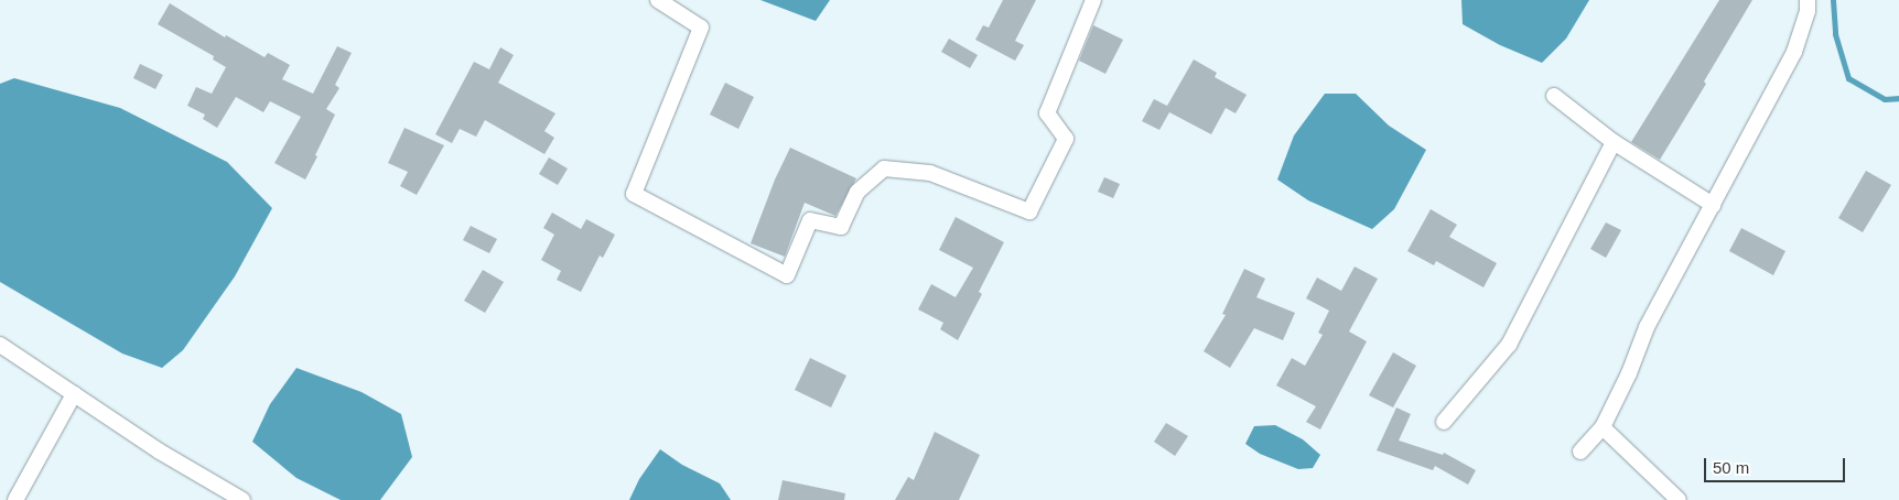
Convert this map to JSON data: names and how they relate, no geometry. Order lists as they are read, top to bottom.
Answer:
{
  "scale_bar": "50 m"
}
